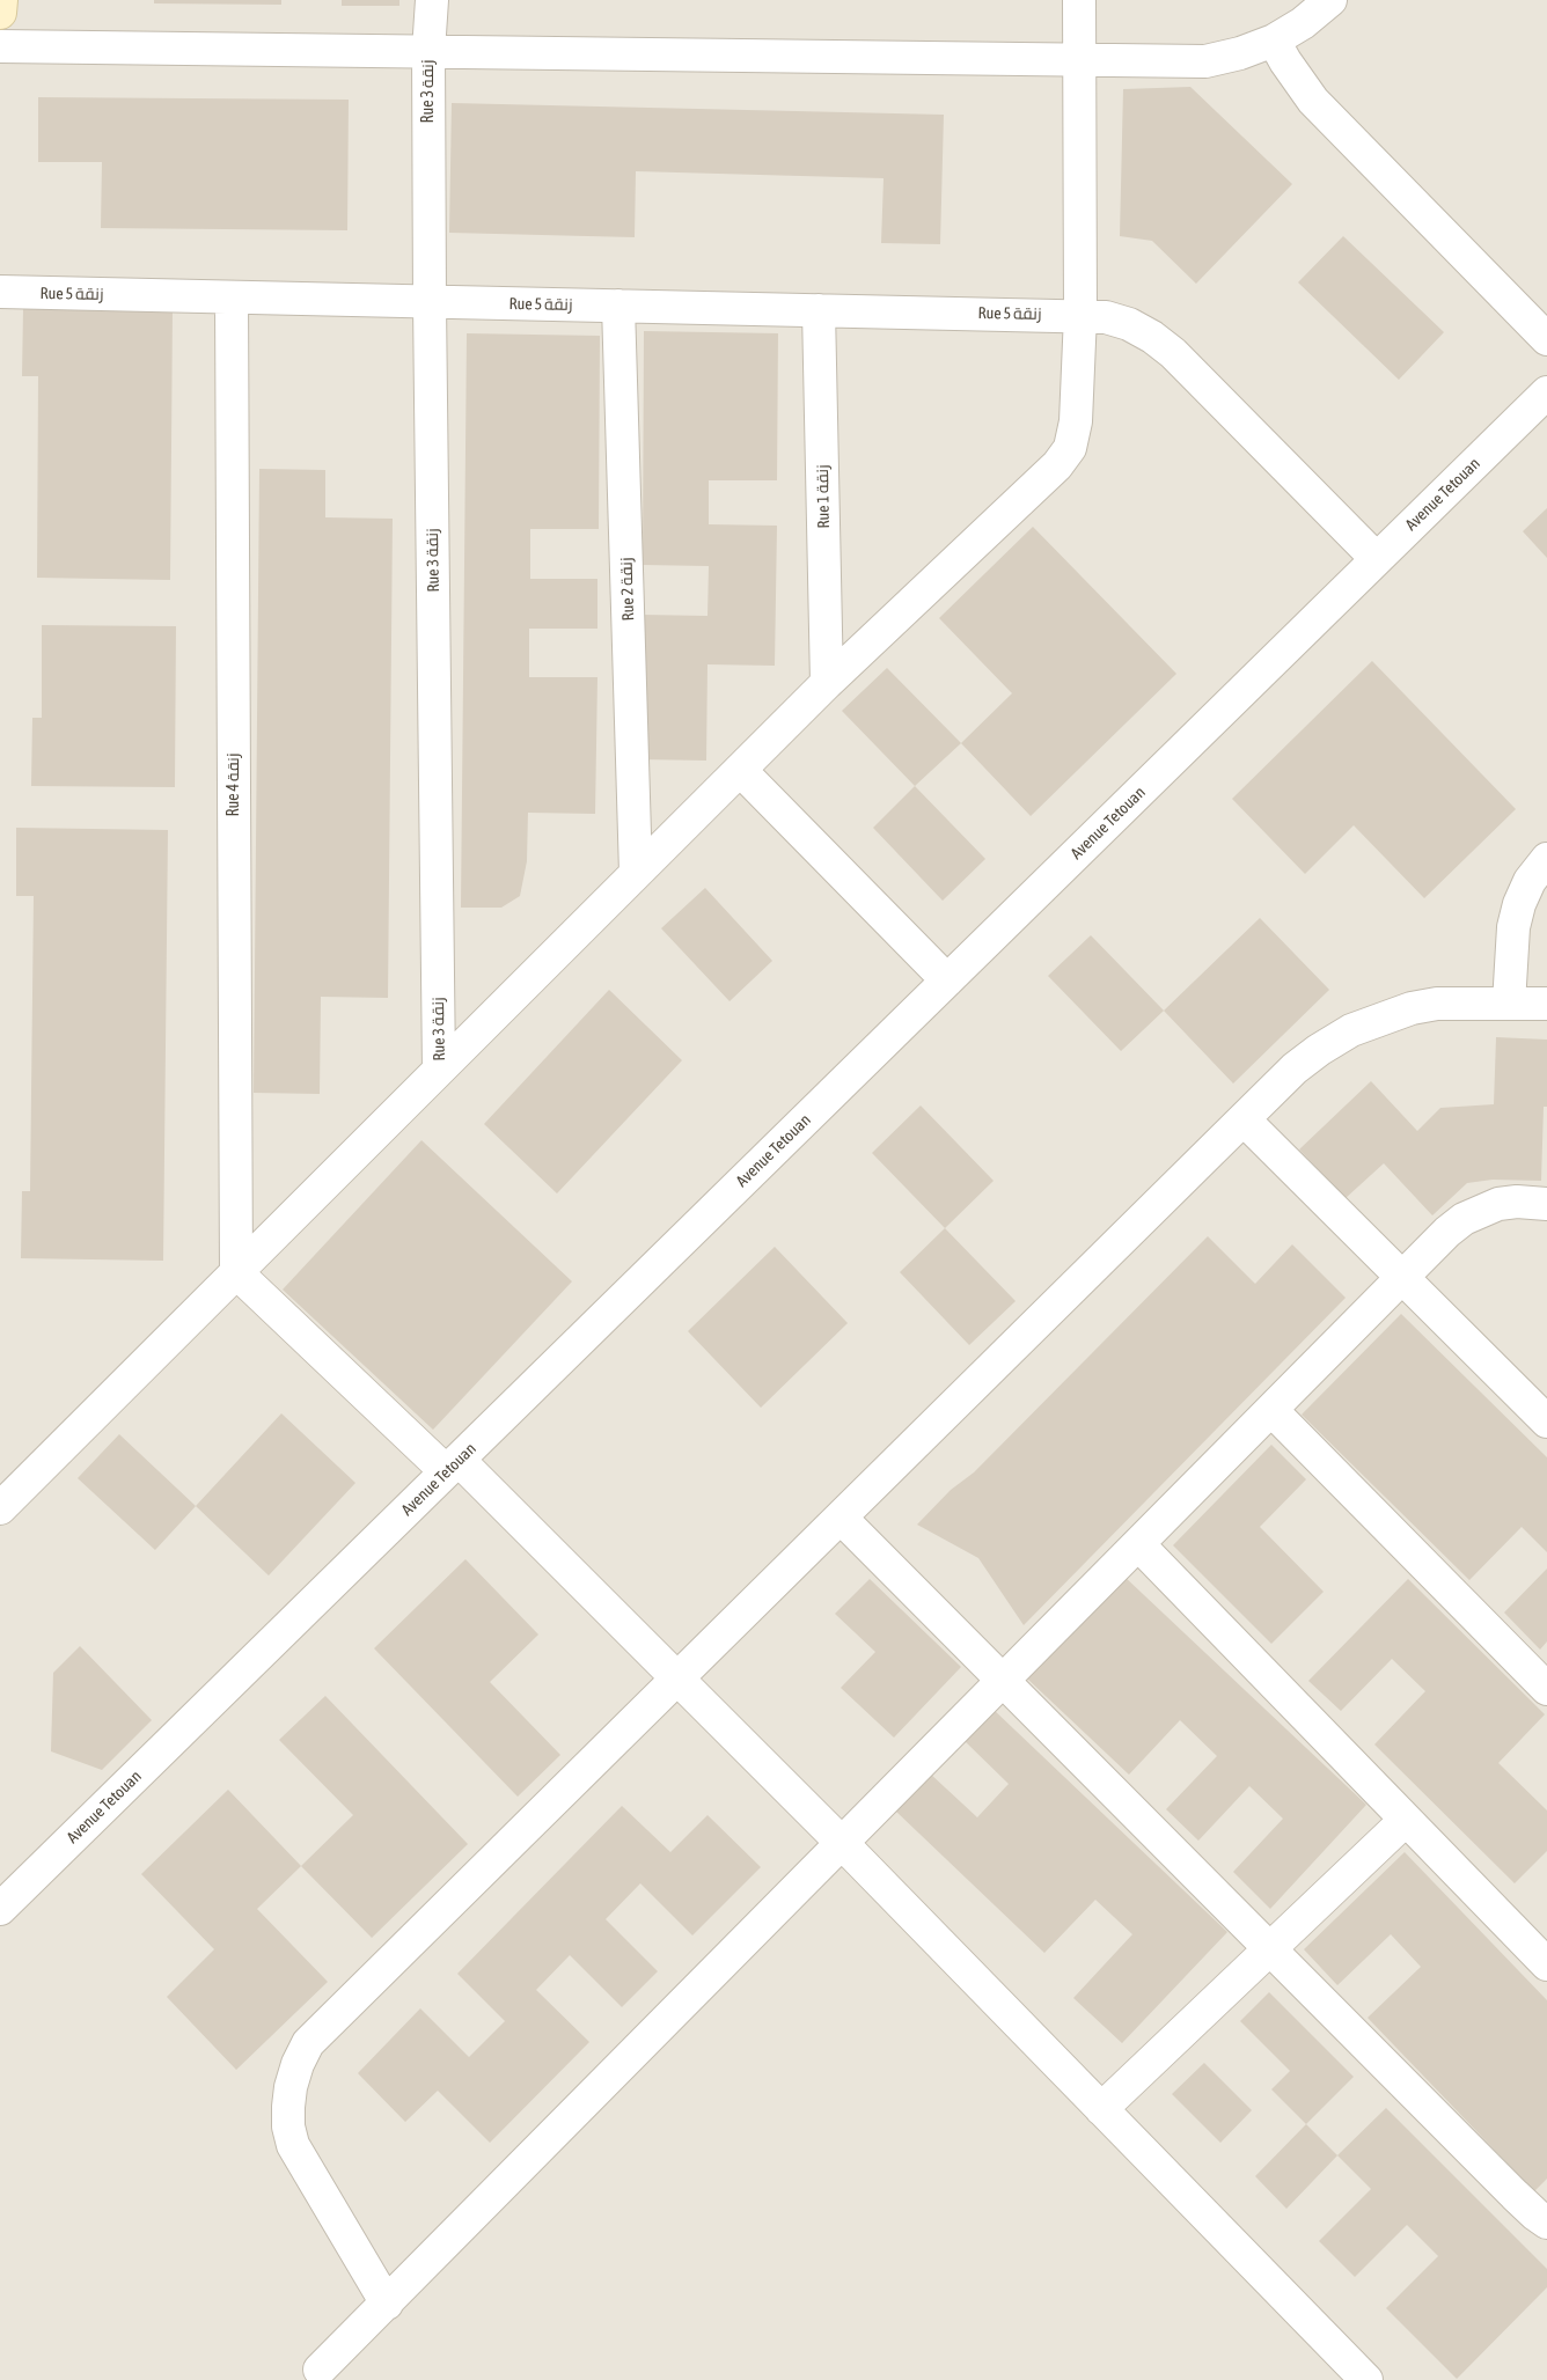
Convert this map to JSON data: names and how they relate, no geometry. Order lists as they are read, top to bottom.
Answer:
{
  "streets": {
    "street": [
      "Rue 3 زنقة",
      "Rue 5 زنقة",
      "Avenue Tetouan",
      "Rue 1 زنقة",
      "Rue 2 زنقة",
      "Rue 4 زنقة"
    ]
  },
  "crossings": [
    ["Rue 3 زنقة", "Rue 5 زنقة"],
    ["Rue 5 زنقة", "Avenue Tetouan"],
    ["Rue 5 زنقة", "Rue 1 زنقة"],
    ["Rue 5 زنقة", "Rue 2 زنقة"],
    ["Rue 5 زنقة", "Rue 4 زنقة"]
  ]
}
